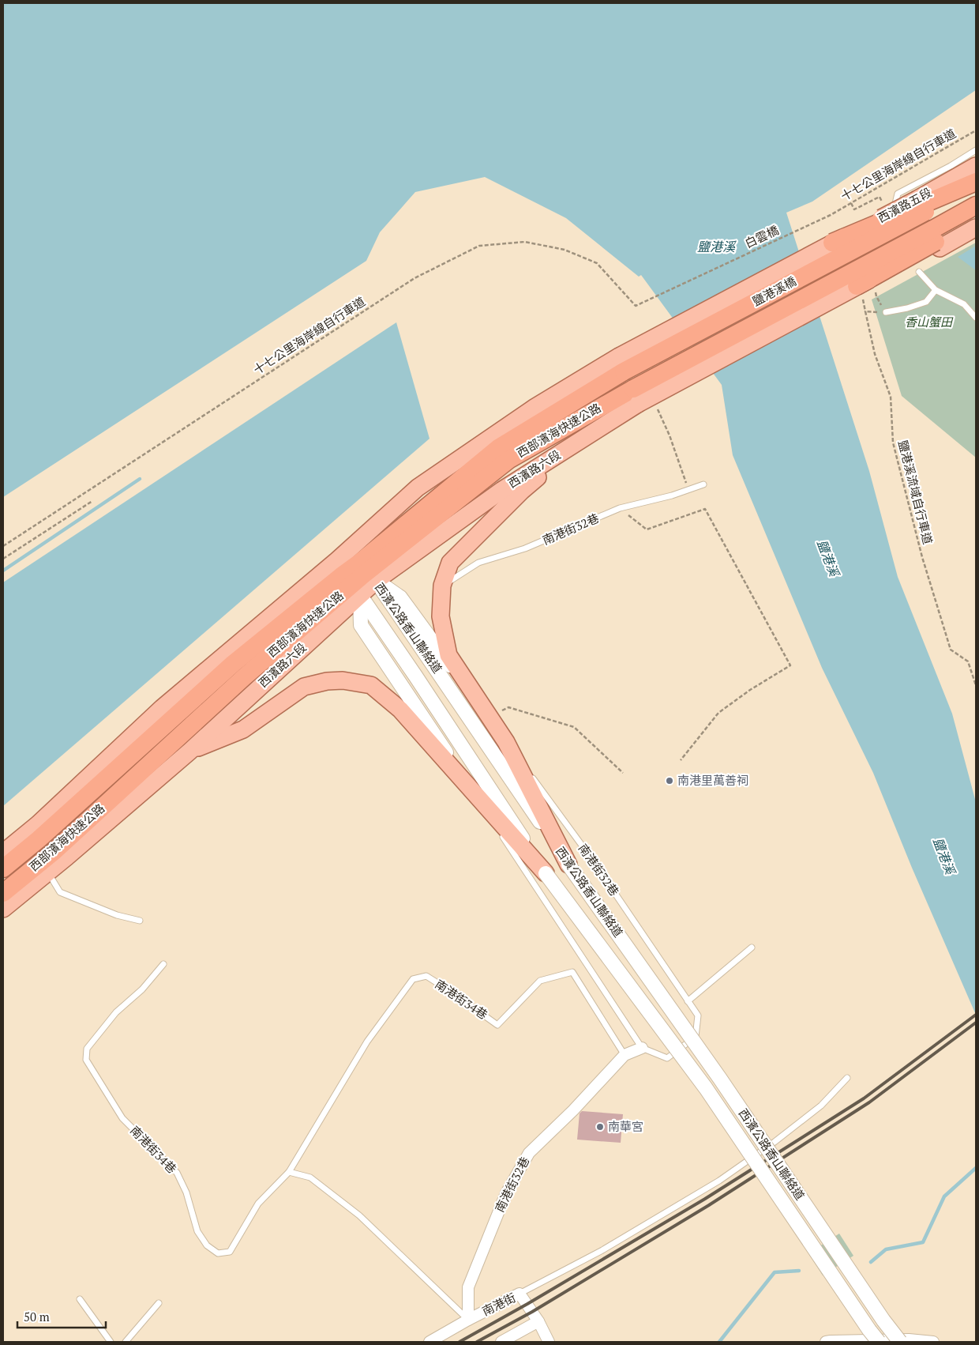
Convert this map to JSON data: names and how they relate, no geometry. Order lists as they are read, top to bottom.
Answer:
{
  "streets": {
    "highway": ["鹽港溪橋", "西部濱海快速公路"],
    "main road": ["西濱路五段", "西濱路六段"],
    "street": ["南港街32巷", "西濱公路香山聯絡道", "南港街"],
    "lane": ["南港街34巷"],
    "path": ["十七公里海岸線自行車道", "白雲橋", "鹽港溪流域自行車道"]
  },
  "crossings": [
    ["十七公里海岸線自行車道", "白雲橋"],
    ["西濱路五段", "鹽港溪橋"],
    ["鹽港溪橋", "西部濱海快速公路"],
    ["鹽港溪橋", "西濱路六段"],
    ["西部濱海快速公路", "西濱路六段"],
    ["西部濱海快速公路", "西濱公路香山聯絡道"],
    ["西濱路六段", "西濱公路香山聯絡道"],
    ["南港街32巷", "南港街34巷"],
    ["南港街32巷", "南港街"]
  ],
  "water": ["鹽港溪"],
  "parks": ["香山蟹田"],
  "places": ["南港里萬善祠", "南華宮"],
  "scale_bar": "50 m"
}
